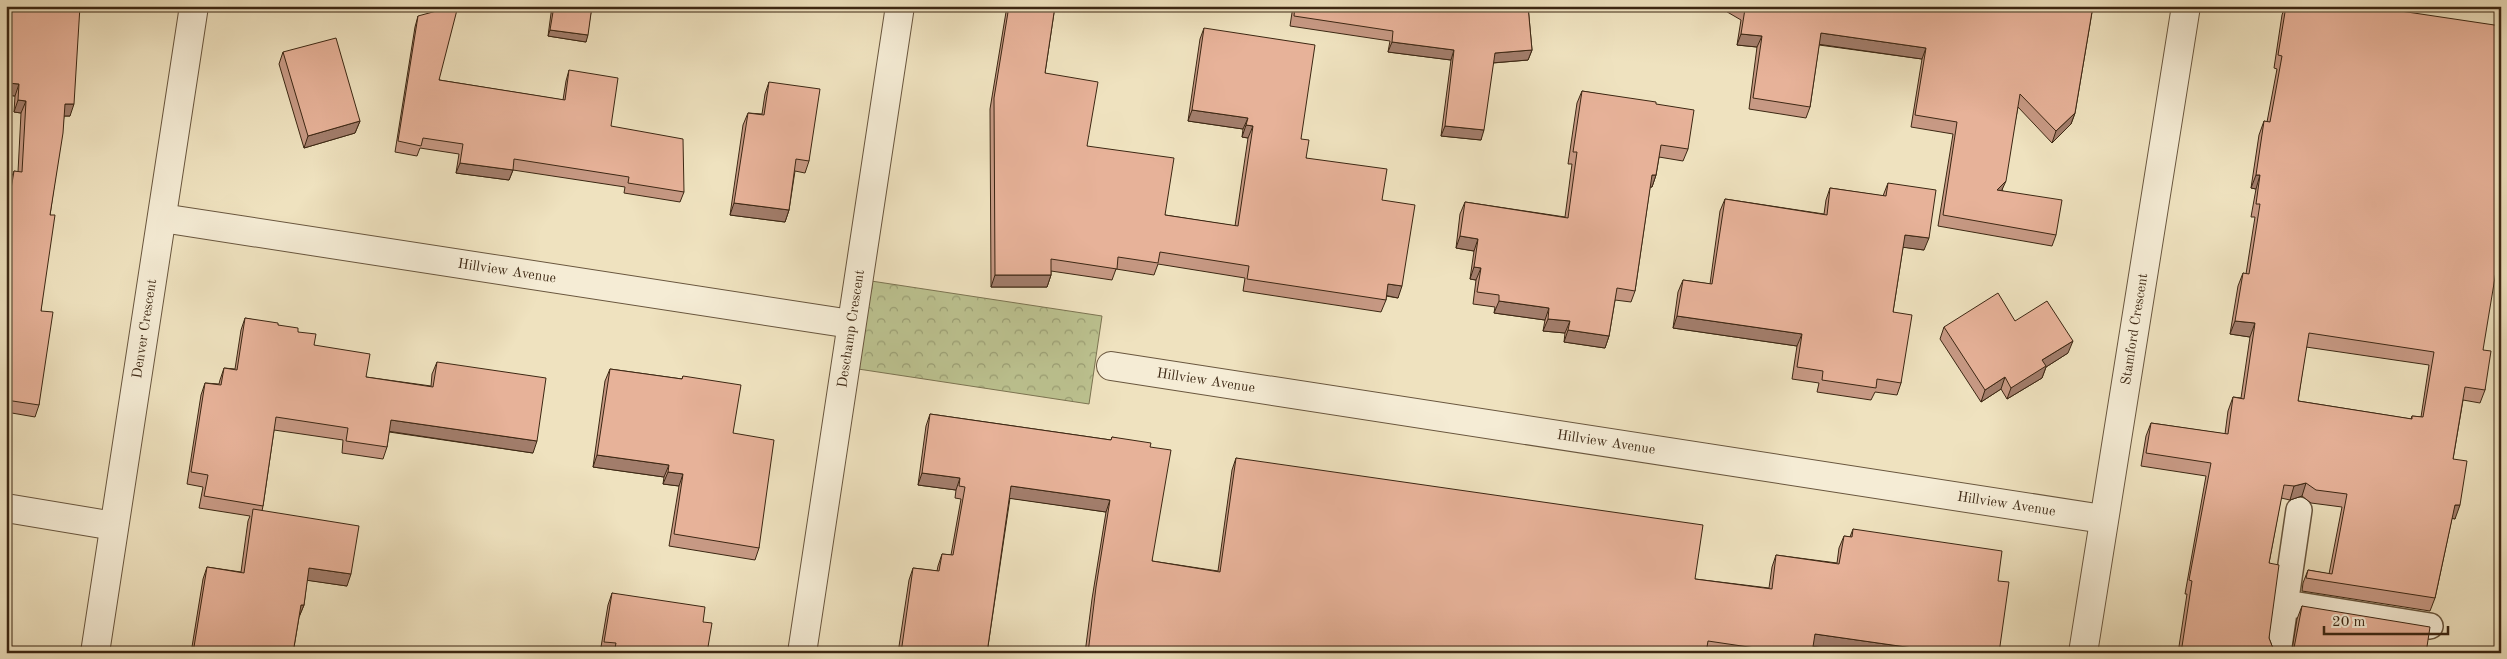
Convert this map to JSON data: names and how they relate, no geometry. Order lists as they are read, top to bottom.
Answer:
{
  "streets": {
    "street": [
      "Hillview Avenue",
      "Deschamp Crescent",
      "Stamford Crescent",
      "Denver Crescent"
    ]
  },
  "crossings": [
    ["Hillview Avenue", "Deschamp Crescent"],
    ["Hillview Avenue", "Stamford Crescent"],
    ["Hillview Avenue", "Denver Crescent"]
  ],
  "scale_bar": "20 m"
}
